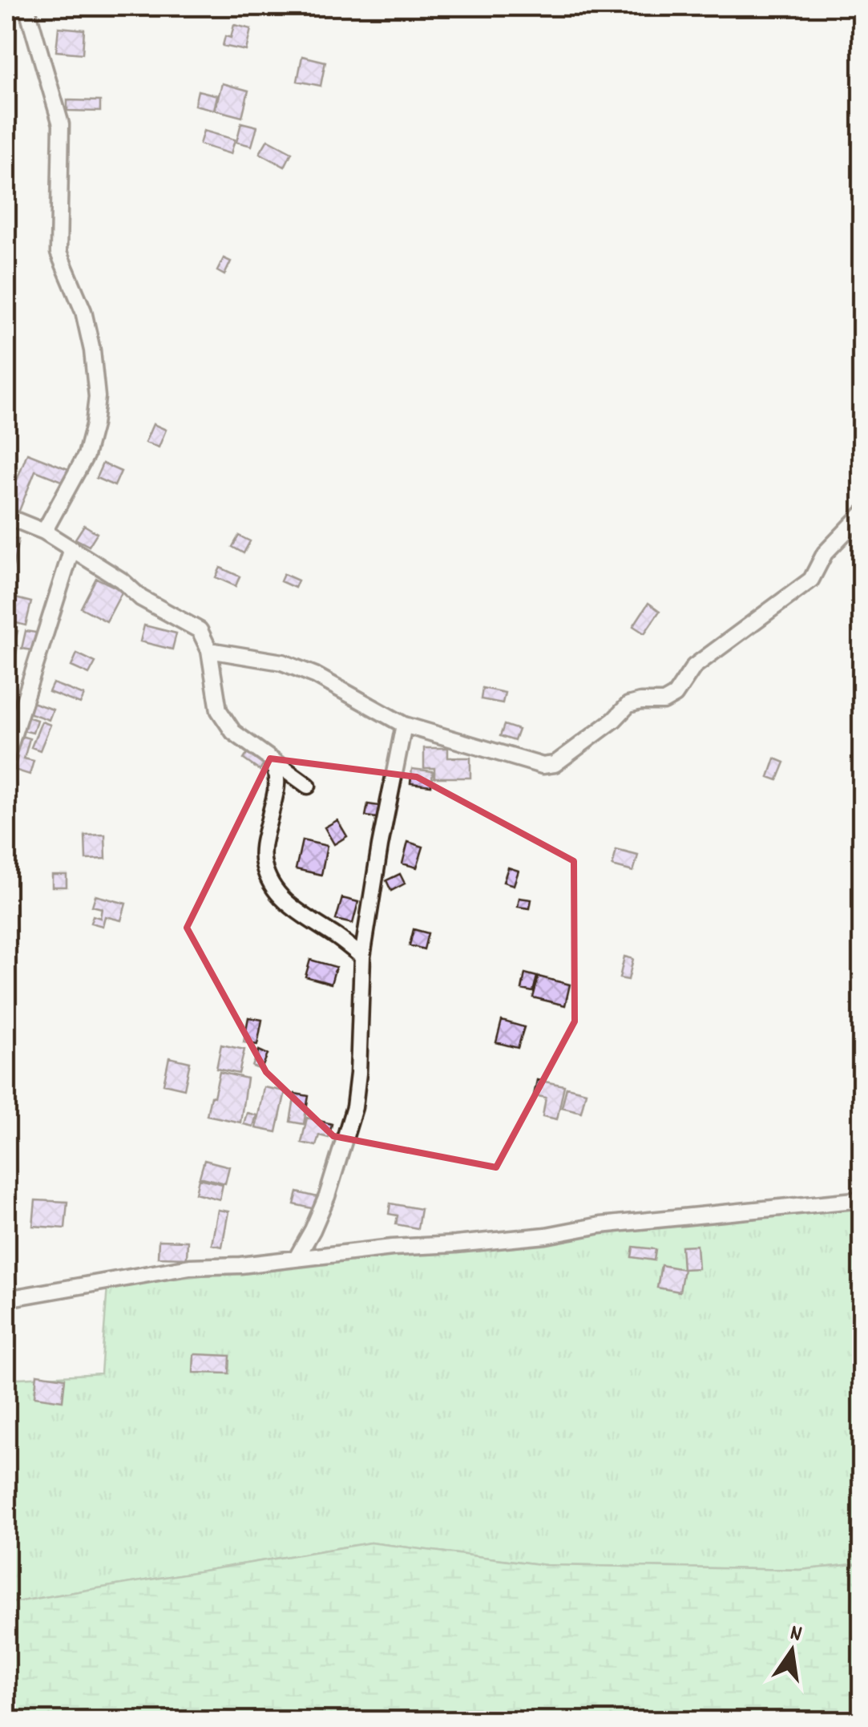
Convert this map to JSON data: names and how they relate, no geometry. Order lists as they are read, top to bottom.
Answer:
{
  "north": "top"
}
